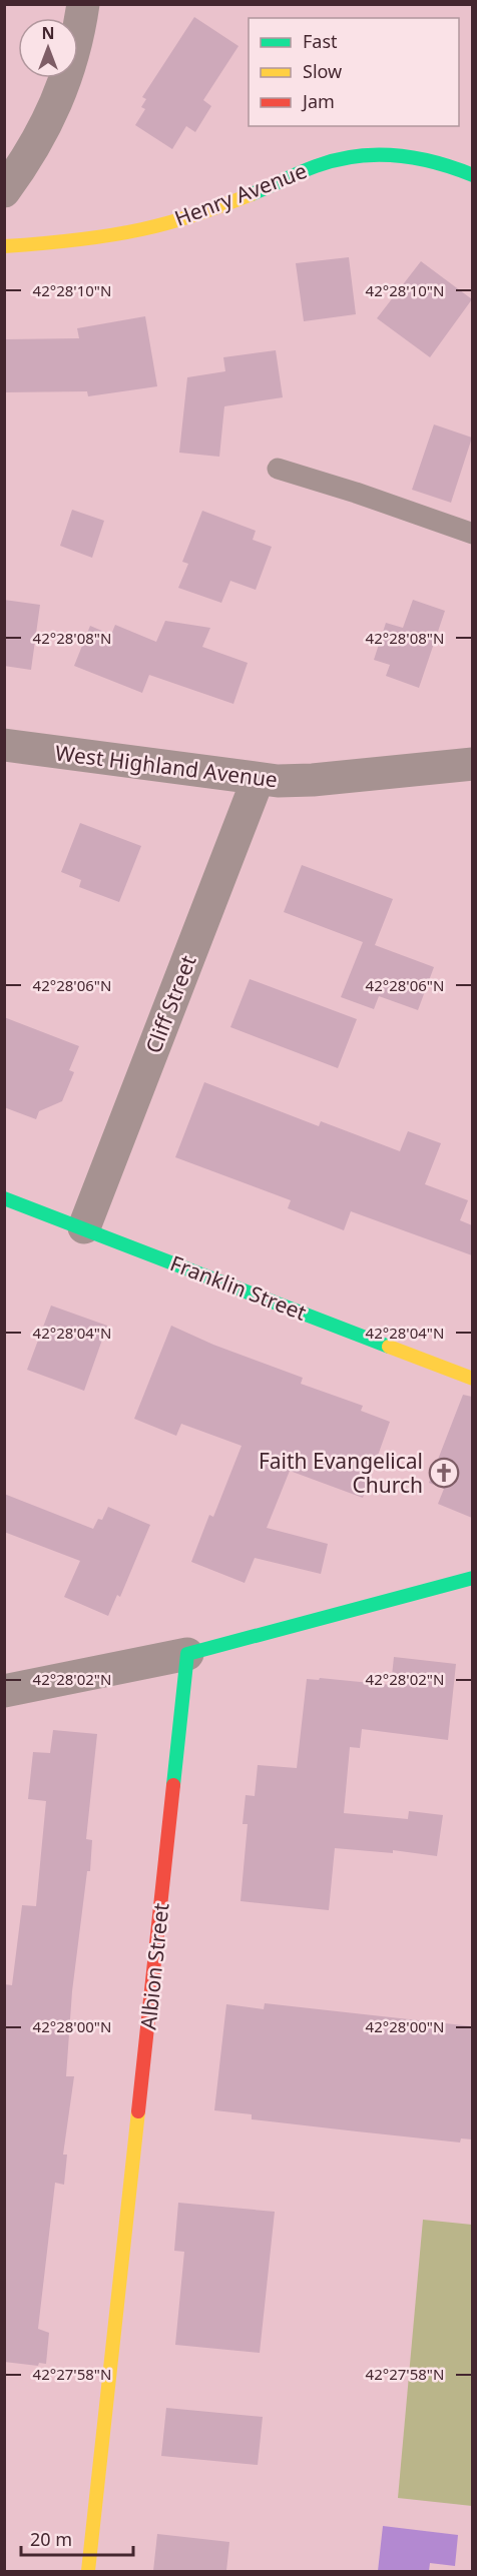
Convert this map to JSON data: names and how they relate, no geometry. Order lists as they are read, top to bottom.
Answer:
{
  "streets": {
    "street": [
      "Henry Avenue",
      "West Highland Avenue",
      "Cliff Street",
      "Franklin Street",
      "Albion Street"
    ]
  },
  "crossings": [
    ["West Highland Avenue", "Cliff Street"],
    ["Cliff Street", "Franklin Street"]
  ],
  "places": {
    "church": ["Faith Evangelical Church"]
  },
  "legend": ["Fast", "Slow", "Jam"],
  "scale_bar": "20 m",
  "north": "top",
  "coordinates": [
    "42°28'10\"N",
    "42°28'08\"N",
    "42°28'06\"N",
    "42°28'04\"N",
    "42°28'02\"N",
    "42°28'00\"N",
    "42°27'58\"N"
  ]
}
